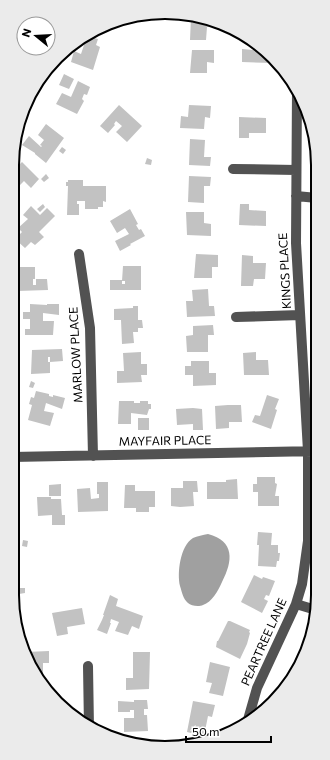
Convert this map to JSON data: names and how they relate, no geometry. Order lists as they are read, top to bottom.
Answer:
{
  "streets": {
    "street": [
      "KINGS PLACE",
      "MARLOW PLACE",
      "MAYFAIR PLACE",
      "PEARTREE LANE"
    ]
  },
  "crossings": [
    ["MARLOW PLACE", "MAYFAIR PLACE"]
  ],
  "scale_bar": "50 m",
  "north": "left"
}
